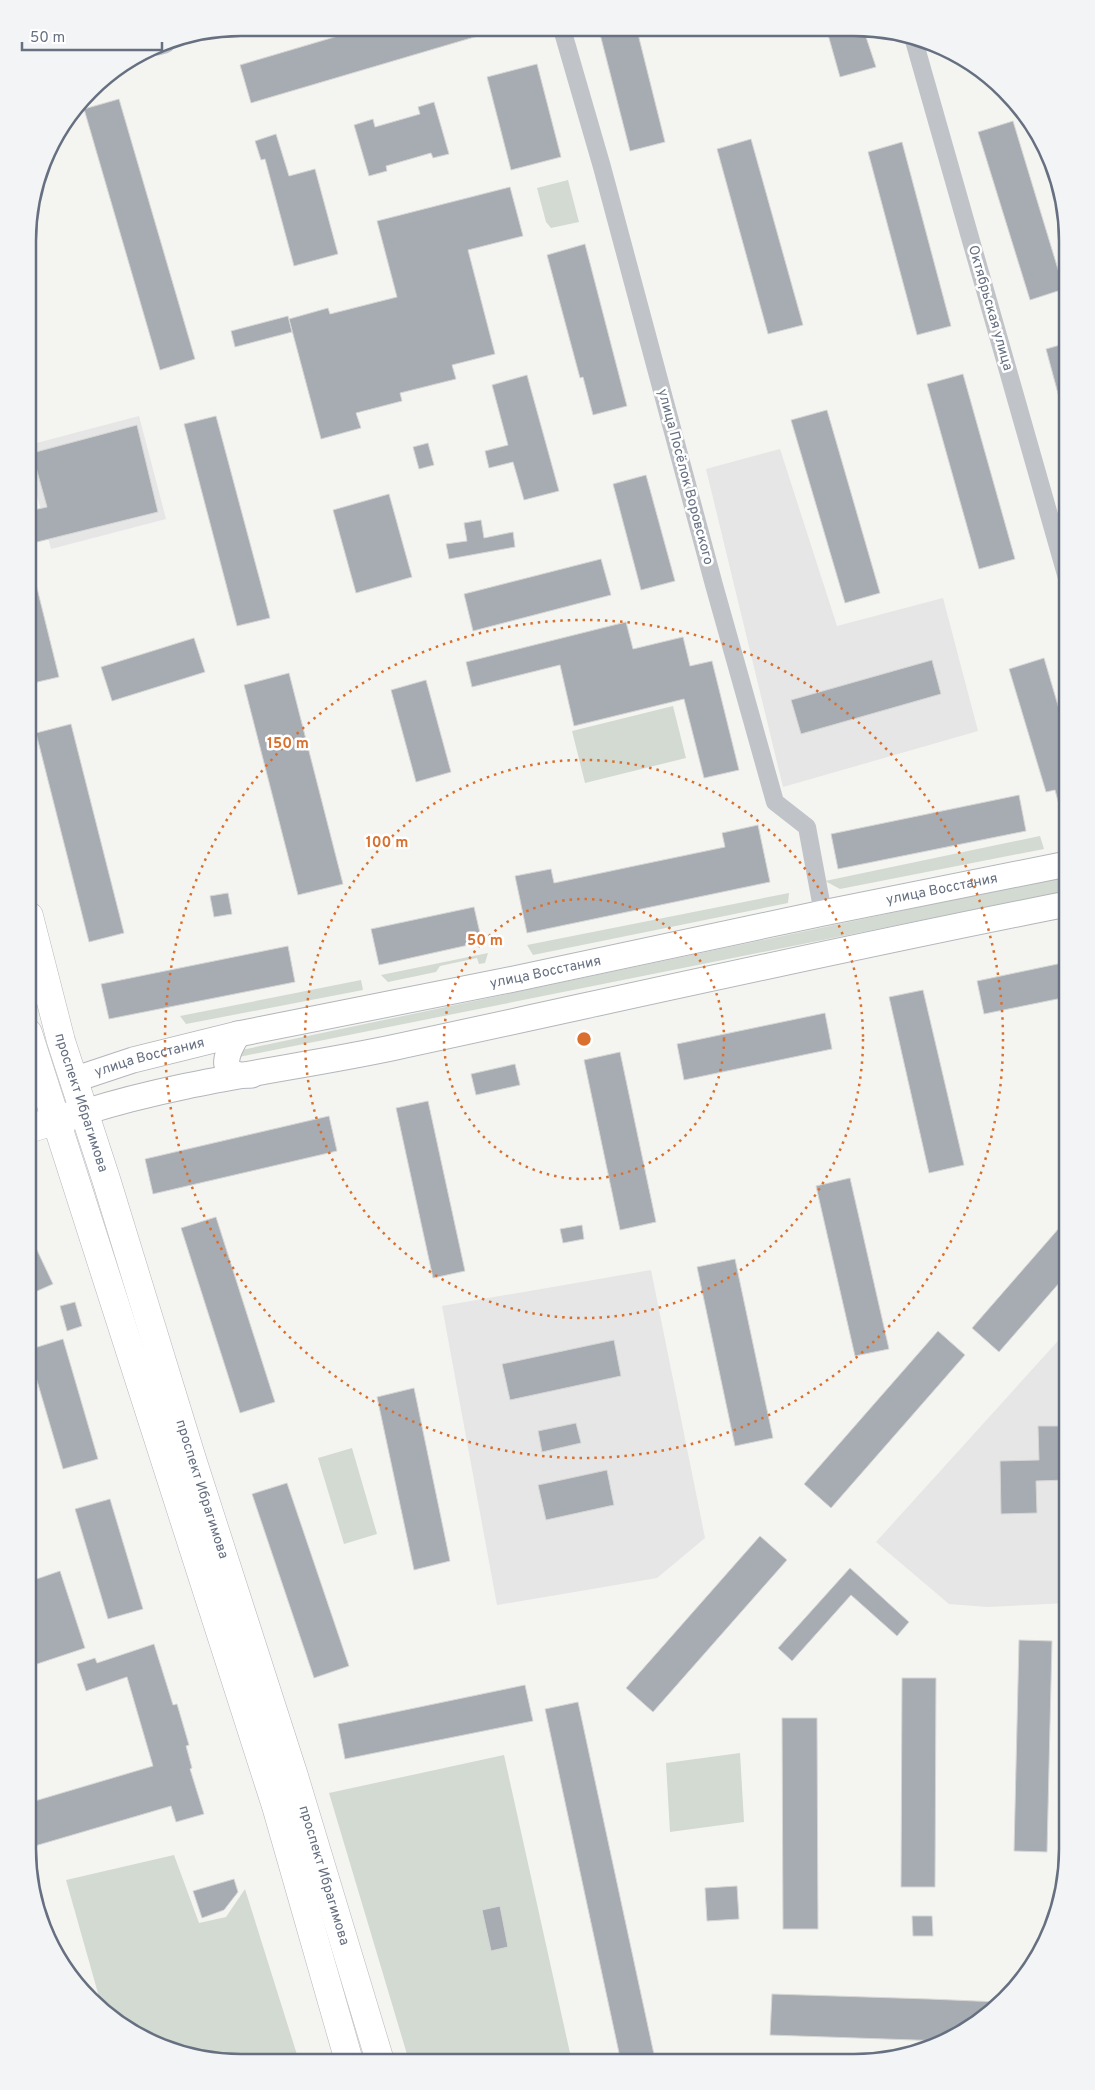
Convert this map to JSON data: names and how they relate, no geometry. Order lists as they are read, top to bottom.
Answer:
{
  "streets": {
    "main road": ["улица Восстания", "проспект Ибрагимова"],
    "street": ["Октябрьская улица", "улица Посёлок Воровского"]
  },
  "crossings": [
    ["улица Посёлок Воровского", "улица Восстания"],
    ["улица Восстания", "проспект Ибрагимова"]
  ],
  "scale_bar": "50 m",
  "rings": ["150 m", "100 m", "50 m"]
}
